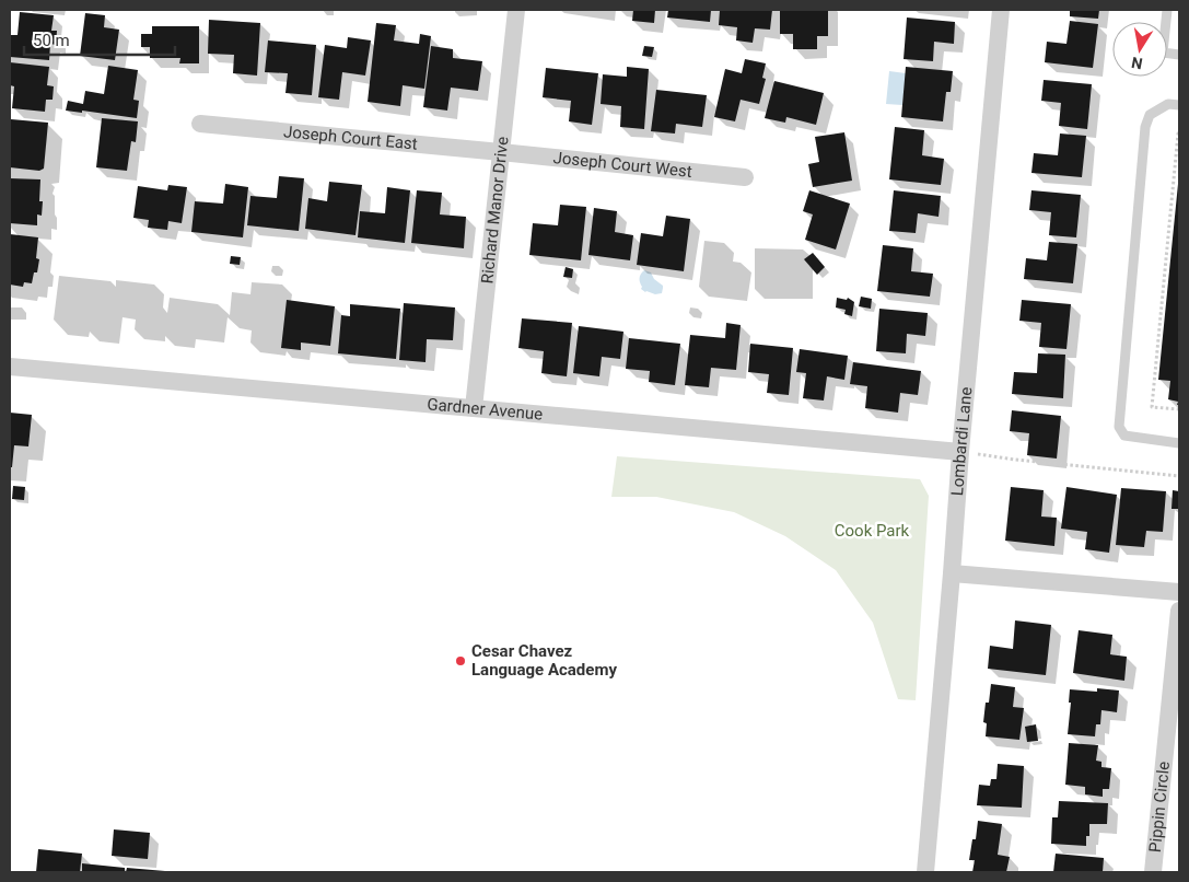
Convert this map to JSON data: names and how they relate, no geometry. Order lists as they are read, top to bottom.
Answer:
{
  "streets": {
    "street": [
      "Joseph Court East",
      "Joseph Court West",
      "Richard Manor Drive",
      "Gardner Avenue",
      "Lombardi Lane",
      "Pippin Circle"
    ]
  },
  "crossings": [
    ["Joseph Court East", "Joseph Court West"],
    ["Joseph Court East", "Richard Manor Drive"],
    ["Joseph Court West", "Richard Manor Drive"],
    ["Richard Manor Drive", "Gardner Avenue"],
    ["Gardner Avenue", "Lombardi Lane"]
  ],
  "parks": ["Cook Park"],
  "places": ["Cesar Chavez Language Academy"],
  "scale_bar": "50 m",
  "north": "bottom"
}
